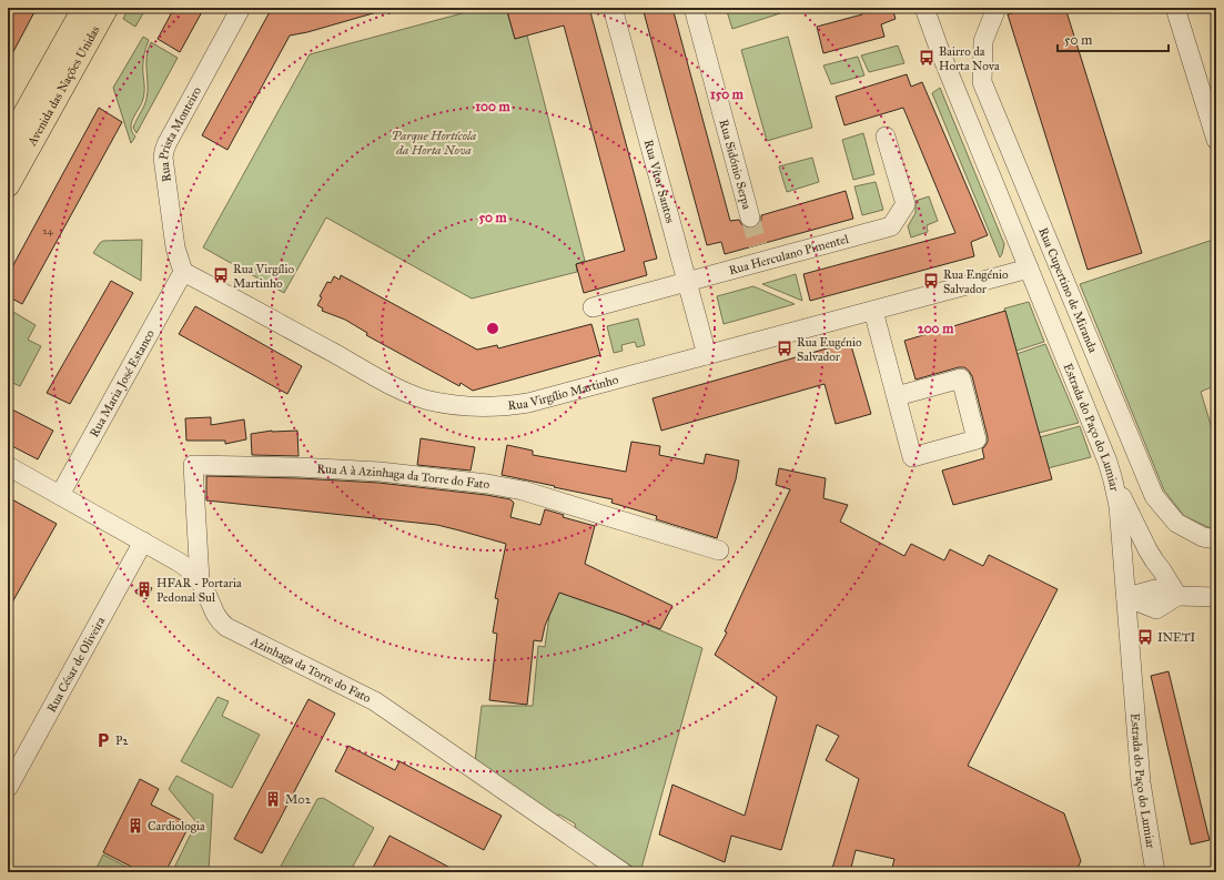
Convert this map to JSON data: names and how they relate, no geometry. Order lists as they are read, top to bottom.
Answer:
{
  "streets": {
    "main road": ["Avenida das Nações Unidas"],
    "street": [
      "Rua Prista Monteiro",
      "Rua Sidónio Serpa",
      "Rua Vítor Santos",
      "Rua Herculano Pimentel",
      "Rua Cupertino de Miranda",
      "Rua Maria José Estanco",
      "Rua Virgílio Martinho",
      "Estrada do Paço do Lumiar",
      "Rua A à Azinhaga da Torre do Fato",
      "Rua César de Oliveira",
      "Azinhaga da Torre do Fato"
    ]
  },
  "crossings": [
    ["Rua Prista Monteiro", "Rua Maria José Estanco"],
    ["Rua Prista Monteiro", "Rua Virgílio Martinho"],
    ["Rua Vítor Santos", "Rua Herculano Pimentel"],
    ["Rua Vítor Santos", "Rua Virgílio Martinho"],
    ["Rua Maria José Estanco", "Rua Virgílio Martinho"],
    ["Rua Maria José Estanco", "Azinhaga da Torre do Fato"],
    ["Rua A à Azinhaga da Torre do Fato", "Azinhaga da Torre do Fato"],
    ["Rua César de Oliveira", "Azinhaga da Torre do Fato"]
  ],
  "parks": ["Parque Hortícola da Horta Nova"],
  "places": {
    "bus stop": [
      "Bairro da Horta Nova",
      "Rua Virgílio Martinho",
      "Rua Engénio Salvador",
      "Rua Eugénio Salvador",
      "INETI"
    ],
    "building": ["HFAR - Portaria Pedonal Sul", "M02", "Cardiologia"],
    "parking": ["P2"]
  },
  "house_numbers": ["24"],
  "scale_bar": "50 m",
  "rings": [
    "150 m",
    "100 m",
    "50 m",
    "200 m"
  ]
}
